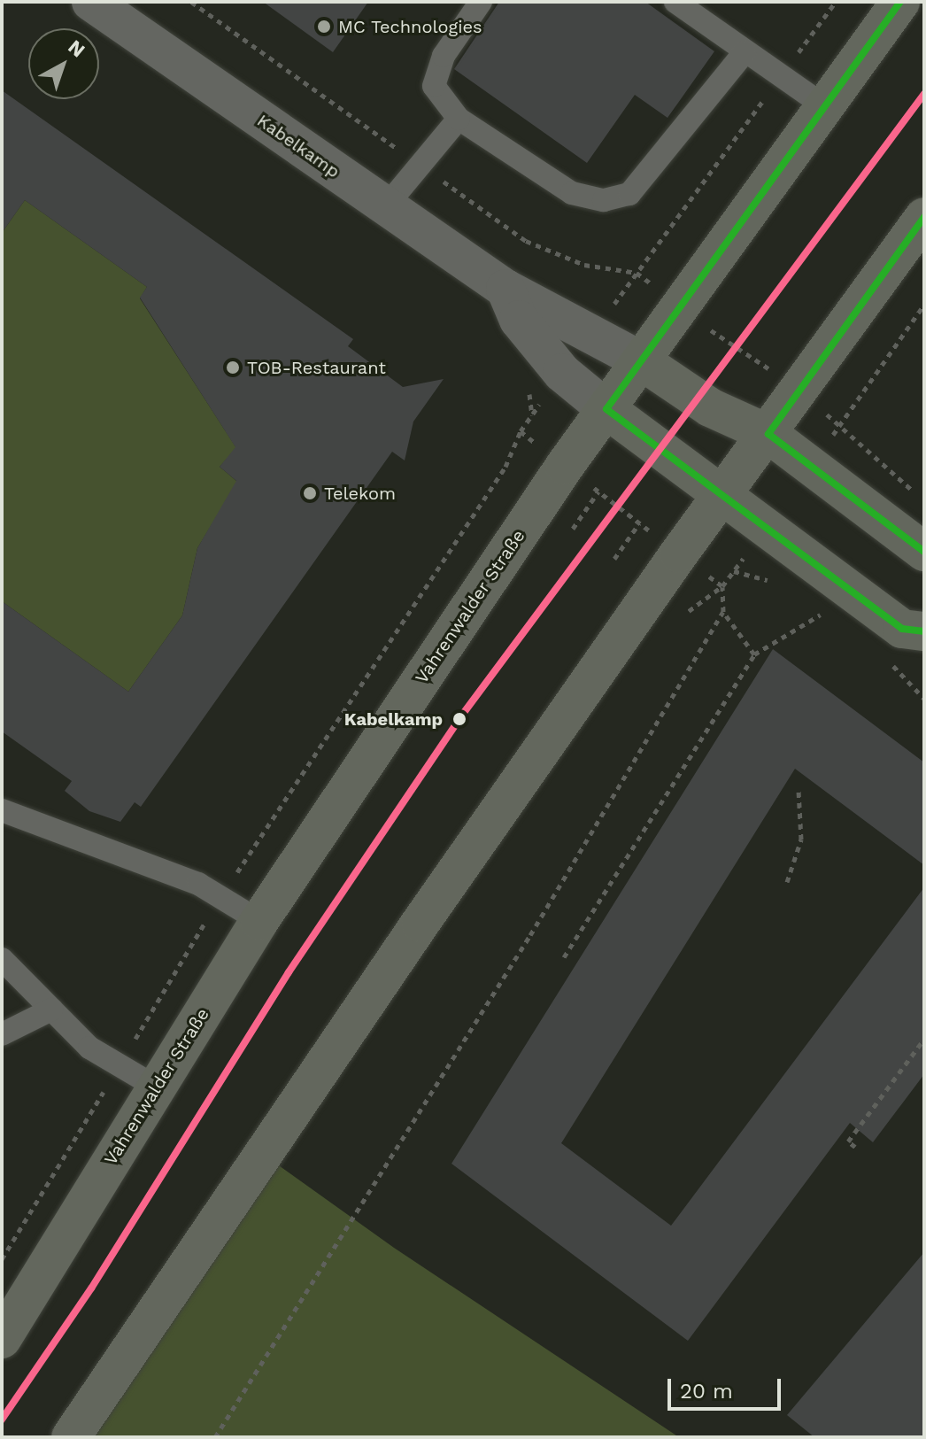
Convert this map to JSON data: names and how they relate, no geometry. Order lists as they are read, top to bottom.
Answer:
{
  "streets": {
    "main road": ["Vahrenwalder Straße"],
    "street": ["Kabelkamp"]
  },
  "crossings": [
    ["Kabelkamp", "Vahrenwalder Straße"]
  ],
  "places": [
    "MC Technologies",
    "TOB-Restaurant",
    "Telekom",
    "Kabelkamp"
  ],
  "scale_bar": "20 m",
  "north": "top right"
}
